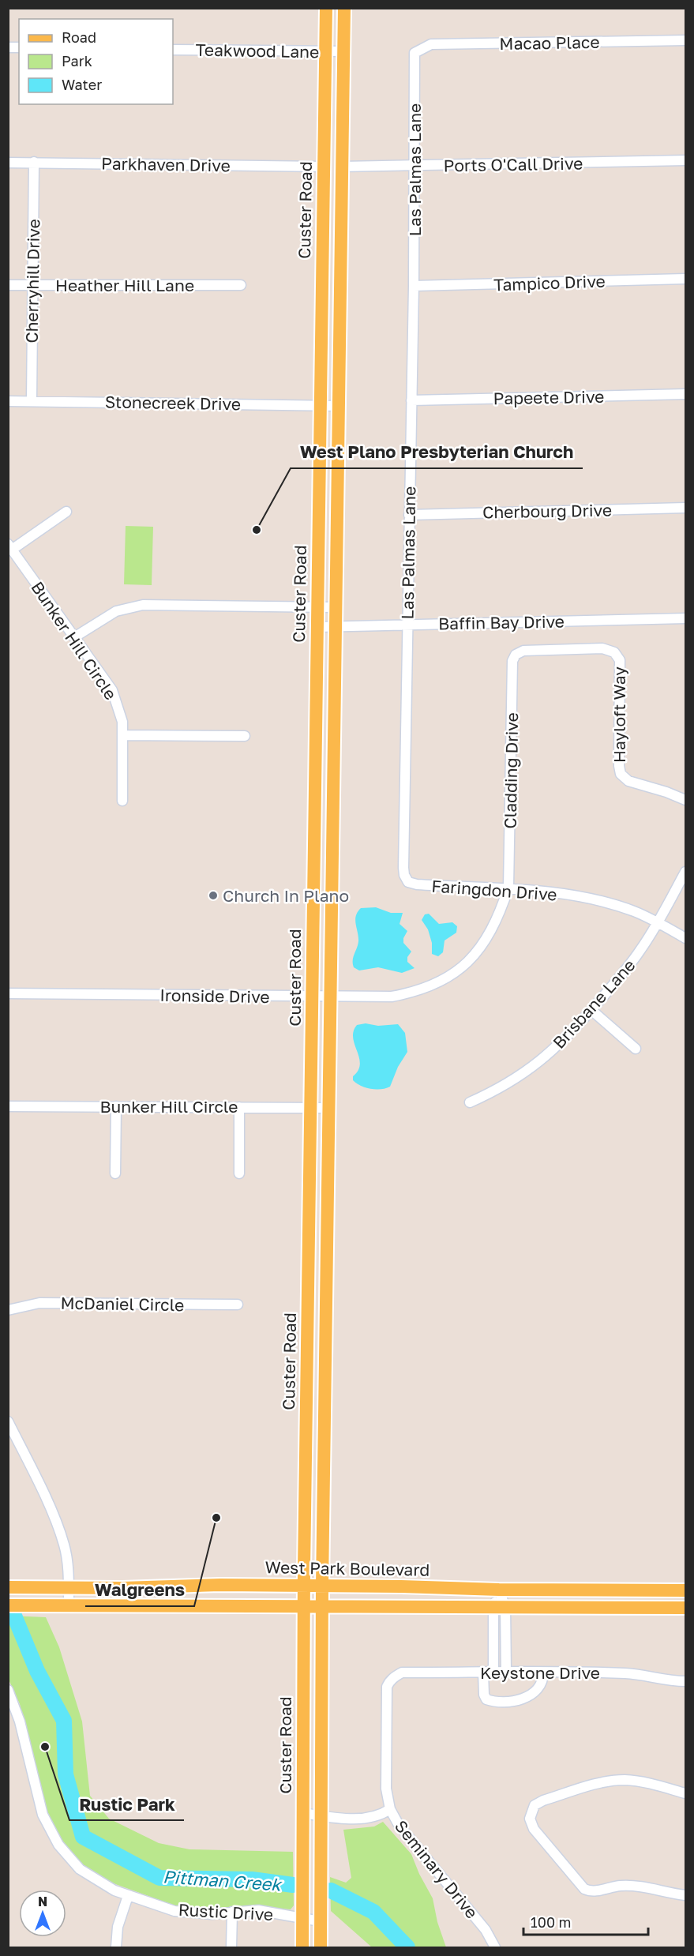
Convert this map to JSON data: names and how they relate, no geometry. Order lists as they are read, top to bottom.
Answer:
{
  "streets": {
    "main road": ["Custer Road", "West Park Boulevard"],
    "street": [
      "Macao Place",
      "Teakwood Lane",
      "Parkhaven Drive",
      "Ports O'Call Drive",
      "Las Palmas Lane",
      "Cherryhill Drive",
      "Tampico Drive",
      "Heather Hill Lane",
      "Papeete Drive",
      "Stonecreek Drive",
      "Cherbourg Drive",
      "Baffin Bay Drive",
      "Bunker Hill Circle",
      "Hayloft Way",
      "Cladding Drive",
      "Faringdon Drive",
      "Ironside Drive",
      "Brisbane Lane",
      "McDaniel Circle",
      "Keystone Drive",
      "Seminary Drive",
      "Rustic Drive"
    ]
  },
  "crossings": [
    ["Macao Place", "Las Palmas Lane"],
    ["Teakwood Lane", "Custer Road"],
    ["Parkhaven Drive", "Custer Road"],
    ["Parkhaven Drive", "Cherryhill Drive"],
    ["Ports O'Call Drive", "Las Palmas Lane"],
    ["Las Palmas Lane", "Tampico Drive"],
    ["Las Palmas Lane", "Papeete Drive"],
    ["Las Palmas Lane", "Cherbourg Drive"],
    ["Las Palmas Lane", "Baffin Bay Drive"],
    ["Las Palmas Lane", "Faringdon Drive"],
    ["Custer Road", "Stonecreek Drive"],
    ["Custer Road", "Baffin Bay Drive"],
    ["Custer Road", "Bunker Hill Circle"],
    ["Custer Road", "Ironside Drive"],
    ["Custer Road", "West Park Boulevard"],
    ["Custer Road", "Rustic Drive"],
    ["Cherryhill Drive", "Heather Hill Lane"],
    ["Cherryhill Drive", "Stonecreek Drive"],
    ["Hayloft Way", "Cladding Drive"],
    ["Cladding Drive", "Faringdon Drive"],
    ["Cladding Drive", "Ironside Drive"],
    ["Faringdon Drive", "Ironside Drive"],
    ["Faringdon Drive", "Brisbane Lane"],
    ["Keystone Drive", "Seminary Drive"]
  ],
  "water": ["Pittman Creek"],
  "places": [
    "West Plano Presbyterian Church",
    "Church In Plano",
    "Walgreens",
    "Rustic Park"
  ],
  "legend": ["Road", "Park", "Water"],
  "scale_bar": "100 m",
  "north": "top"
}
